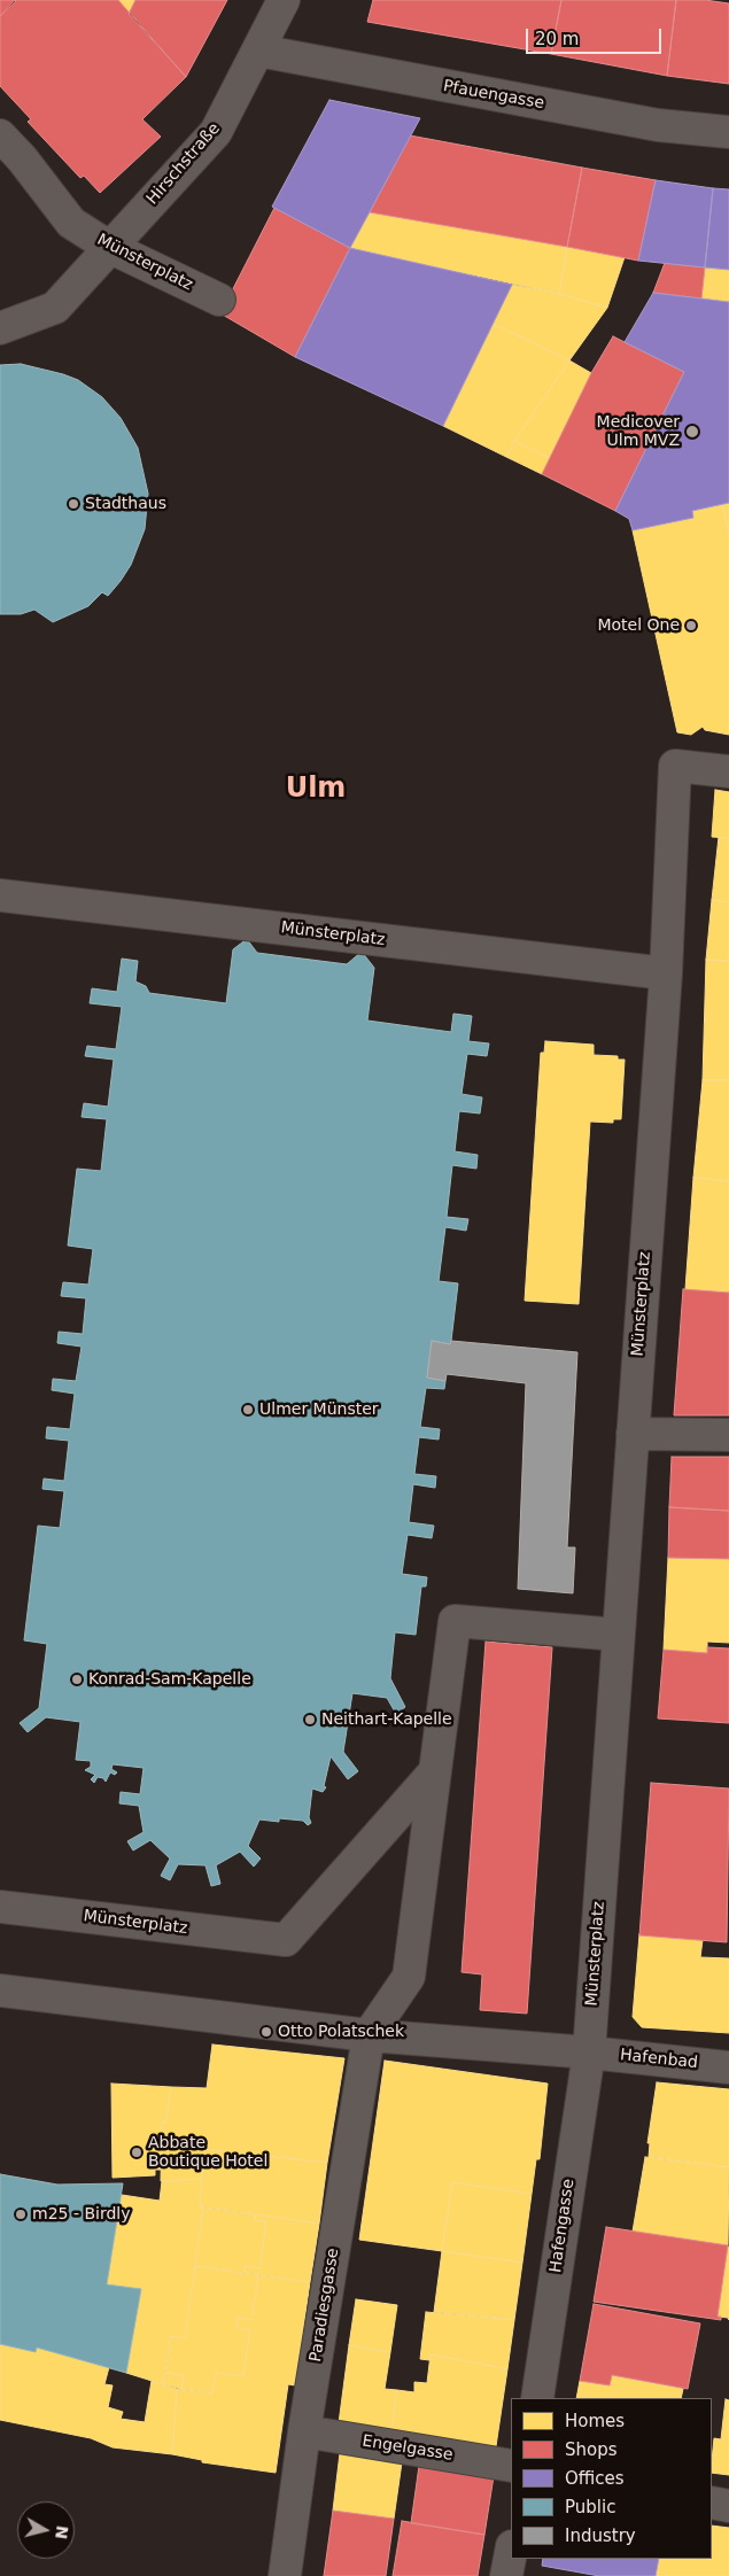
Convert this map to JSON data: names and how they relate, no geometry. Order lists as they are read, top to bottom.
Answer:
{
  "streets": {
    "street": [
      "Pfauengasse",
      "Hirschstraße",
      "Münsterplatz",
      "Hafenbad",
      "Hafengasse",
      "Paradiesgasse",
      "Engelgasse"
    ]
  },
  "crossings": [
    ["Pfauengasse", "Hirschstraße"],
    ["Hirschstraße", "Münsterplatz"],
    ["Münsterplatz", "Hafenbad"],
    ["Münsterplatz", "Hafengasse"],
    ["Hafenbad", "Hafengasse"],
    ["Paradiesgasse", "Engelgasse"]
  ],
  "districts": ["Ulm"],
  "places": [
    "Medicover Ulm MVZ",
    "Stadthaus",
    "Motel One",
    "Ulmer Münster",
    "Konrad-Sam-Kapelle",
    "Neithart-Kapelle",
    "Otto Polatschek",
    "Abbate Boutique Hotel",
    "m25 - Birdly"
  ],
  "legend": [
    "Homes",
    "Shops",
    "Offices",
    "Public",
    "Industry"
  ],
  "scale_bar": "20 m",
  "north": "right"
}
